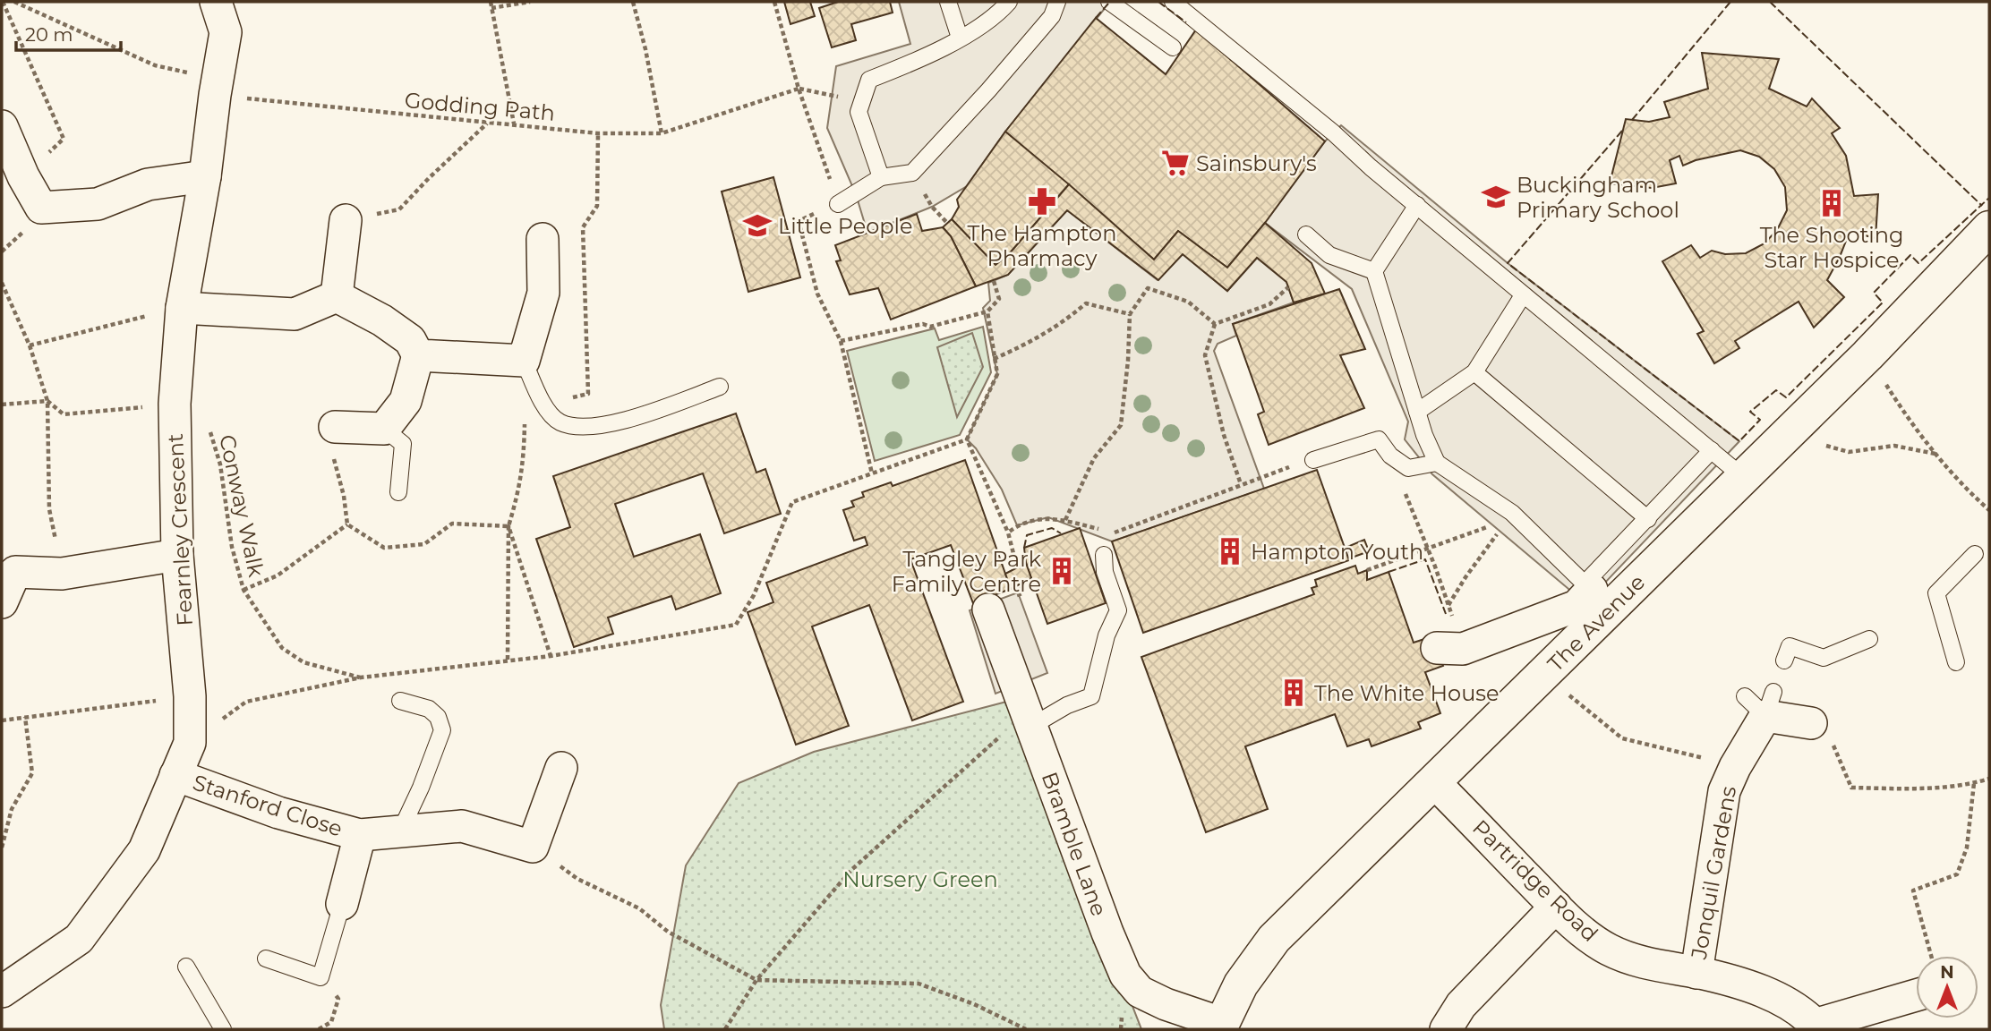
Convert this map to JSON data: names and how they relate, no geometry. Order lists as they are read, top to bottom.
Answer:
{
  "streets": {
    "street": [
      "Fearnley Crescent",
      "The Avenue",
      "Stanford Close",
      "Bramble Lane",
      "Jonquil Gardens",
      "Partridge Road"
    ],
    "path": ["Godding Path", "Conway Walk"]
  },
  "crossings": [
    ["Godding Path", "Fearnley Crescent"],
    ["Fearnley Crescent", "Stanford Close"],
    ["The Avenue", "Bramble Lane"],
    ["The Avenue", "Partridge Road"],
    ["Jonquil Gardens", "Partridge Road"]
  ],
  "parks": ["Nursery Green"],
  "places": {
    "supermarket": ["Sainsbury's"],
    "school or university": ["Buckingham Primary School", "Little People"],
    "pharmacy": ["The Hampton Pharmacy"],
    "building": [
      "The Shooting Star Hospice",
      "Hampton Youth",
      "Tangley Park Family Centre",
      "The White House"
    ]
  },
  "scale_bar": "20 m",
  "north": "top"
}
